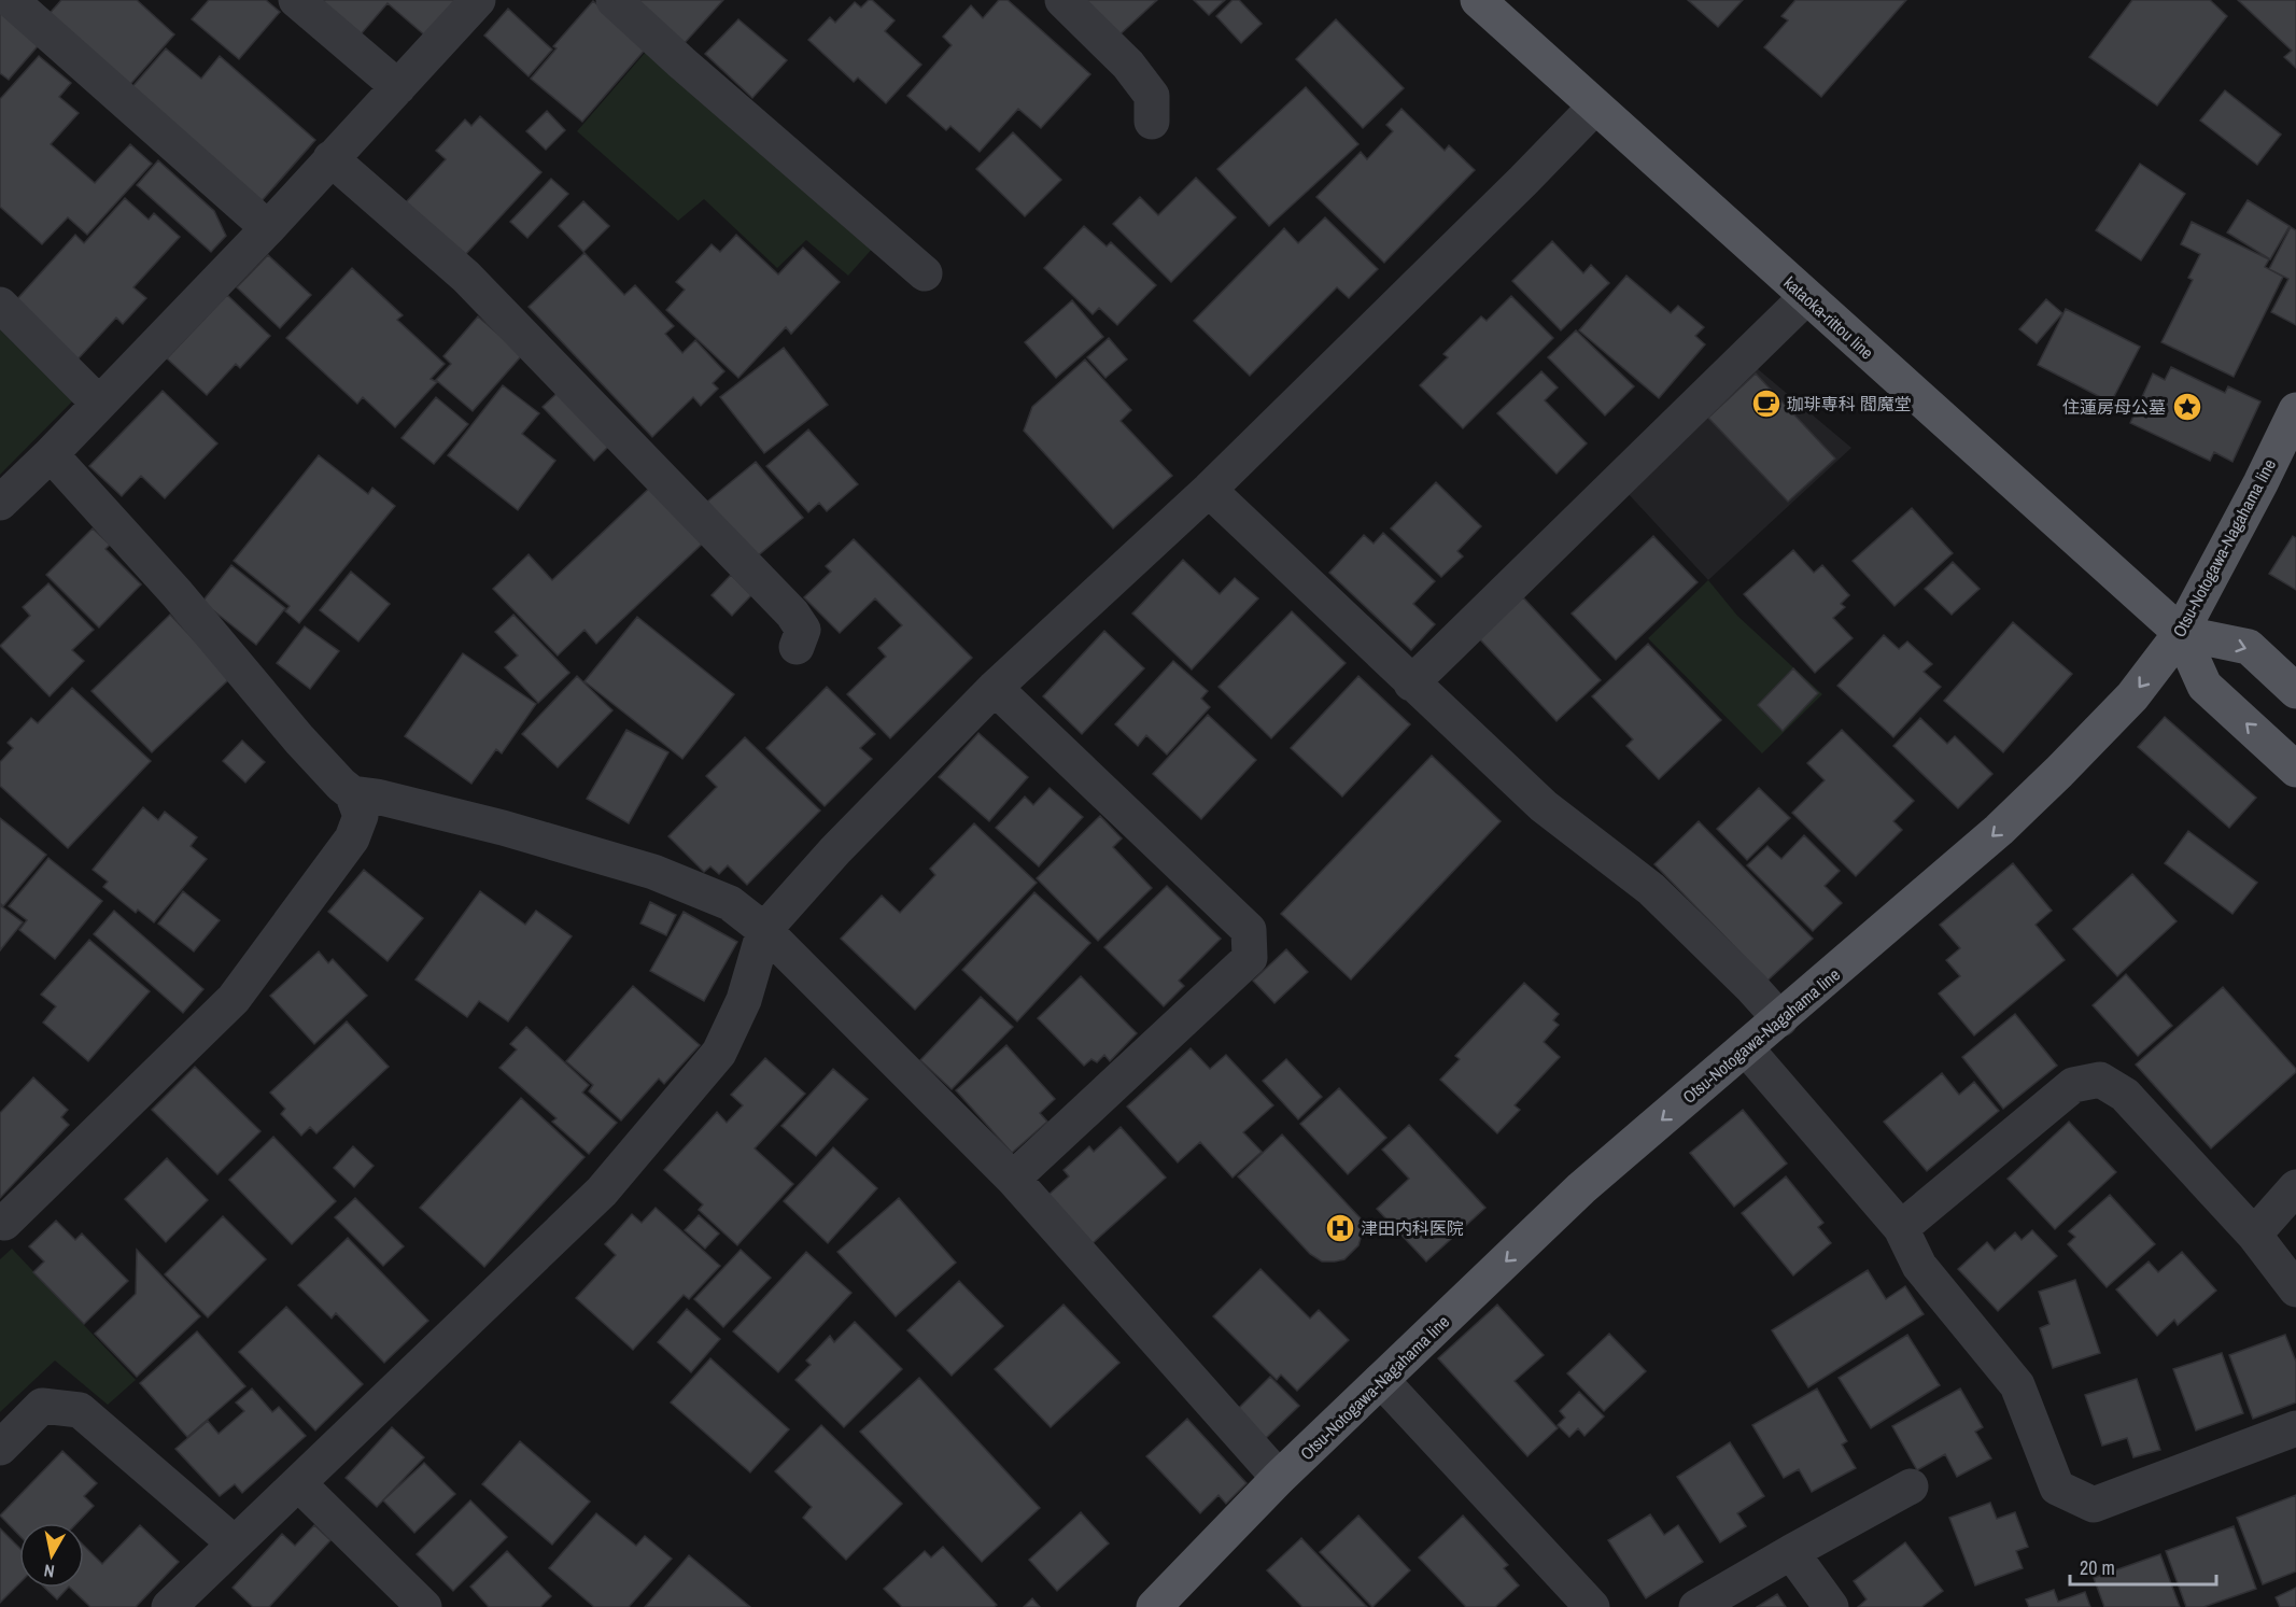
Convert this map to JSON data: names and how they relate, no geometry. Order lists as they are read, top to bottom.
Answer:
{
  "streets": {
    "main road": ["kataoka-rittou line", "Otsu-Notogawa-Nagahama line"]
  },
  "crossings": [
    ["kataoka-rittou line", "Otsu-Notogawa-Nagahama line"]
  ],
  "one_way": ["Otsu-Notogawa-Nagahama line"],
  "places": {
    "cafe": ["珈琲専科 閻魔堂"],
    "place": ["住蓮房母公墓"],
    "hospital": ["津田内科医院"]
  },
  "scale_bar": "20 m",
  "north": "bottom"
}
